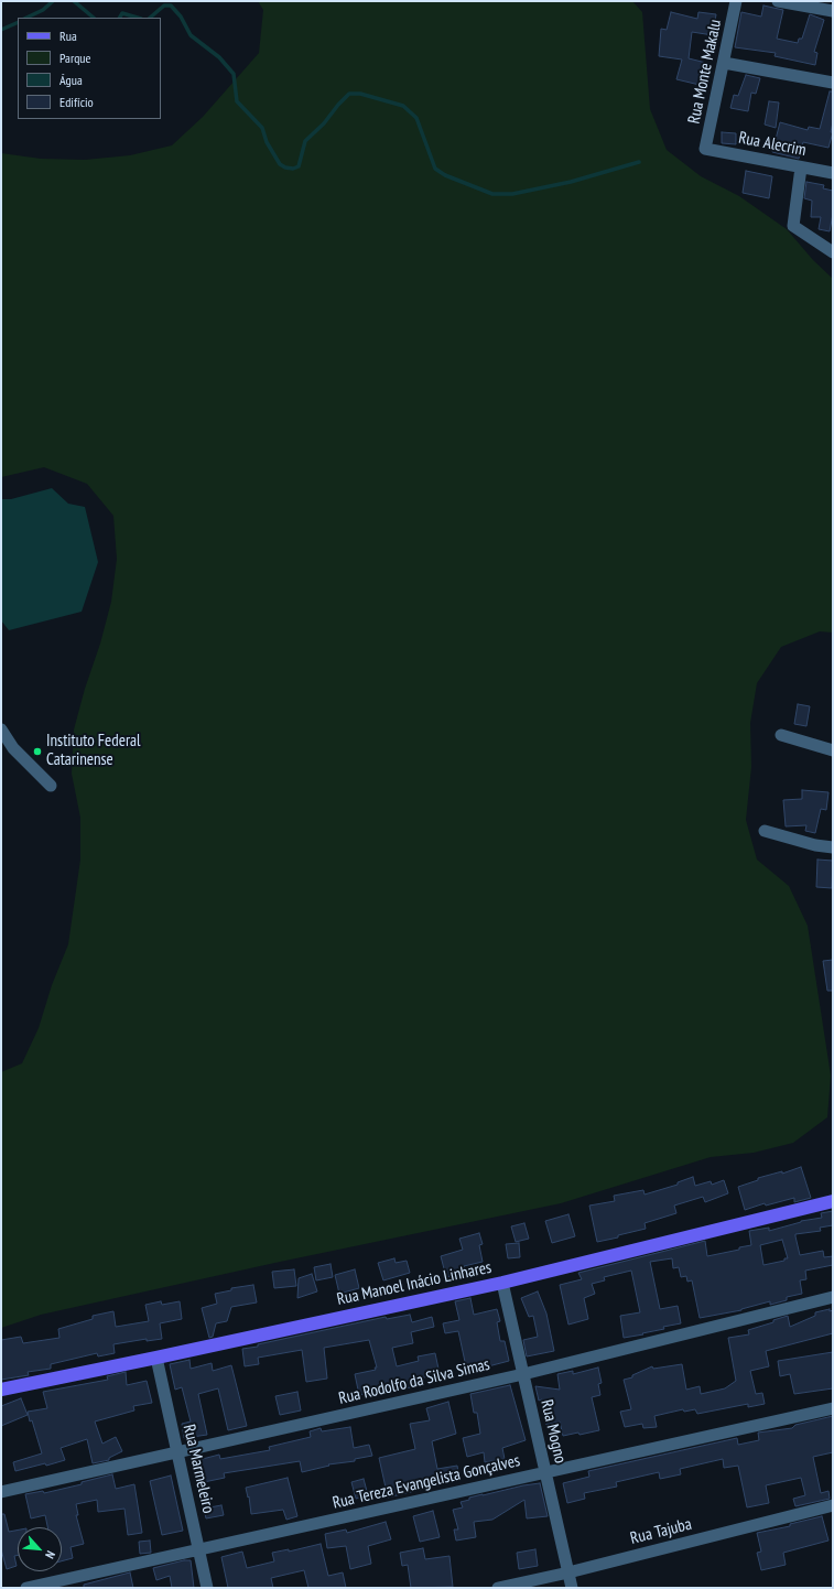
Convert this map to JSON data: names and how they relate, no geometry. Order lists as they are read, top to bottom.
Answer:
{
  "streets": {
    "main road": ["Rua Manoel Inácio Linhares"],
    "street": [
      "Rua Monte Makalu",
      "Rua Alecrim",
      "Rua Rodolfo da Silva Simas",
      "Rua Mogno",
      "Rua Marmeleiro",
      "Rua Tereza Evangelista Gonçalves",
      "Rua Tajuba"
    ]
  },
  "crossings": [
    ["Rua Monte Makalu", "Rua Alecrim"],
    ["Rua Manoel Inácio Linhares", "Rua Mogno"],
    ["Rua Manoel Inácio Linhares", "Rua Marmeleiro"],
    ["Rua Rodolfo da Silva Simas", "Rua Mogno"],
    ["Rua Rodolfo da Silva Simas", "Rua Marmeleiro"],
    ["Rua Mogno", "Rua Tereza Evangelista Gonçalves"],
    ["Rua Mogno", "Rua Tajuba"],
    ["Rua Marmeleiro", "Rua Tereza Evangelista Gonçalves"]
  ],
  "places": ["Instituto Federal Catarinense"],
  "legend": [
    "Rua",
    "Parque",
    "Água",
    "Edifício"
  ],
  "north": "bottom right"
}
